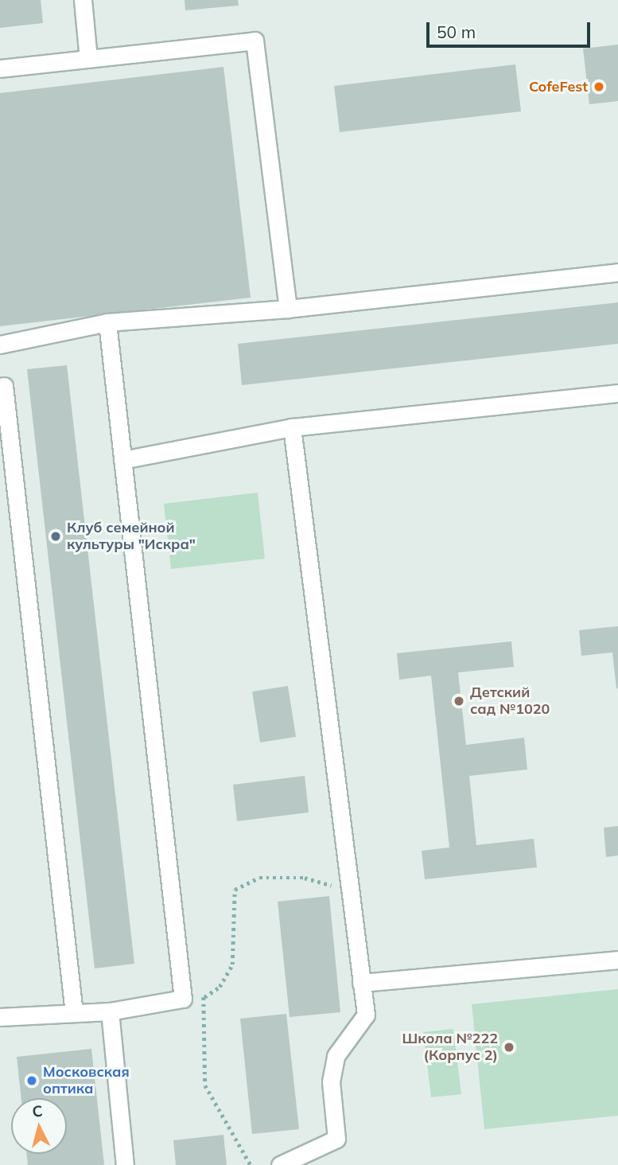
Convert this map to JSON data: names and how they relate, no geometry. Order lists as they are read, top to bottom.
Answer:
{
  "places": [
    "CofeFest",
    "Клуб семейной культуры \"Искра\"",
    "Детский сад №1020",
    "Школа №222 (Корпус 2)",
    "Московская оптика"
  ],
  "scale_bar": "50 m",
  "north": "top"
}
